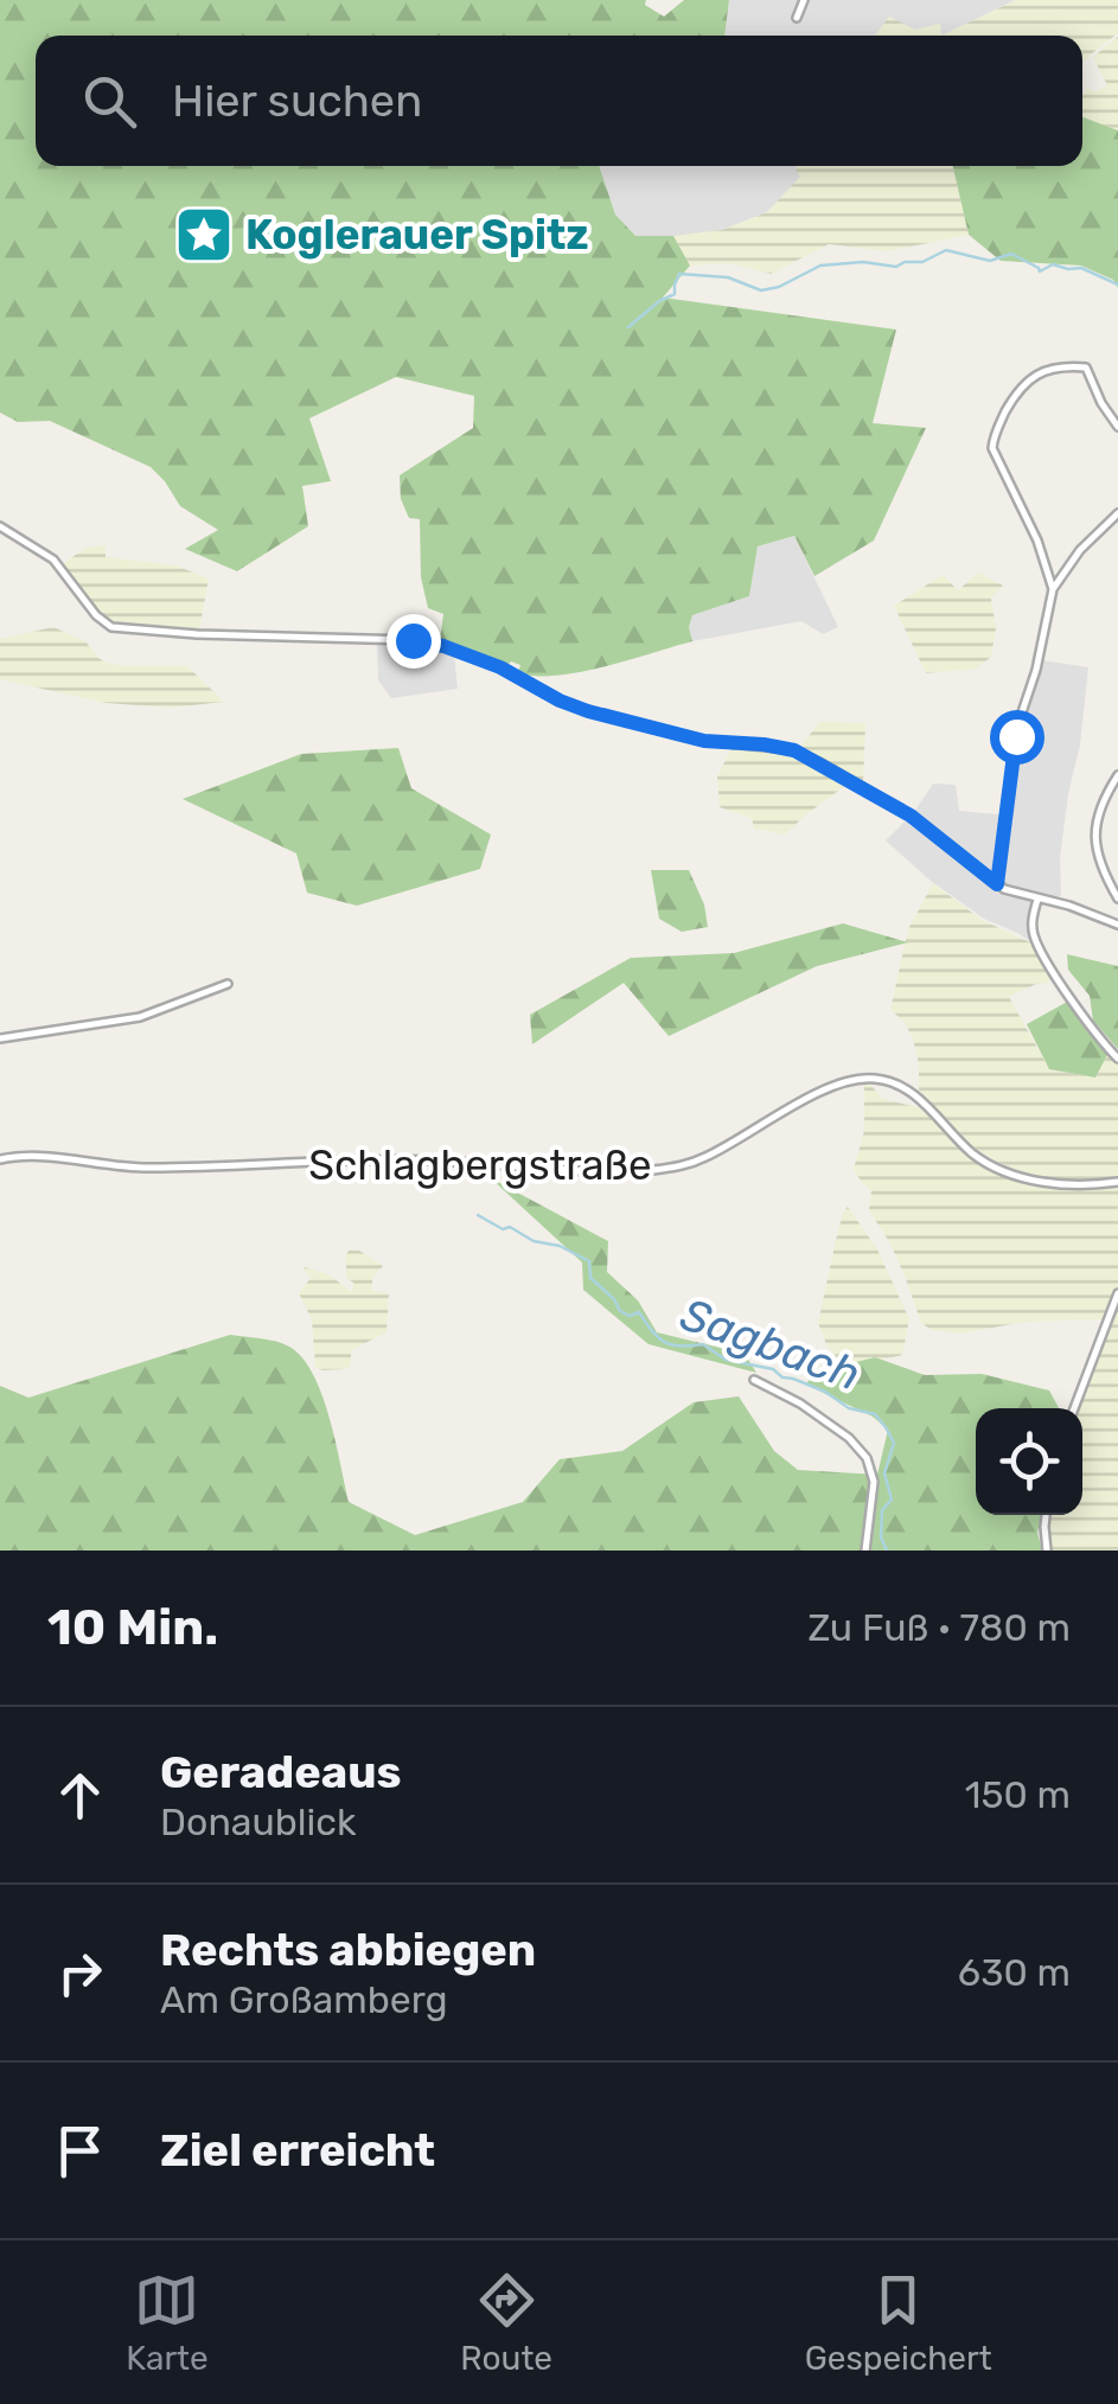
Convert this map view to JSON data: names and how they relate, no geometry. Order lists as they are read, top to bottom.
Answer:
{
  "streets": {
    "street": ["Schlagbergstraße"]
  },
  "water": ["Sagbach"],
  "places": {
    "place": ["Koglerauer Spitz"]
  },
  "page": {
    "search": "Hier suchen",
    "heading": ["10 Min.", "Zu Fuß · 780 m"],
    "list": [
      ["Geradeaus", "Donaublick", "150 m"],
      ["Rechts abbiegen", "Am Großamberg", "630 m"],
      "Ziel erreicht"
    ],
    "nav": ["Karte", "Route", "Gespeichert"]
  }
}
